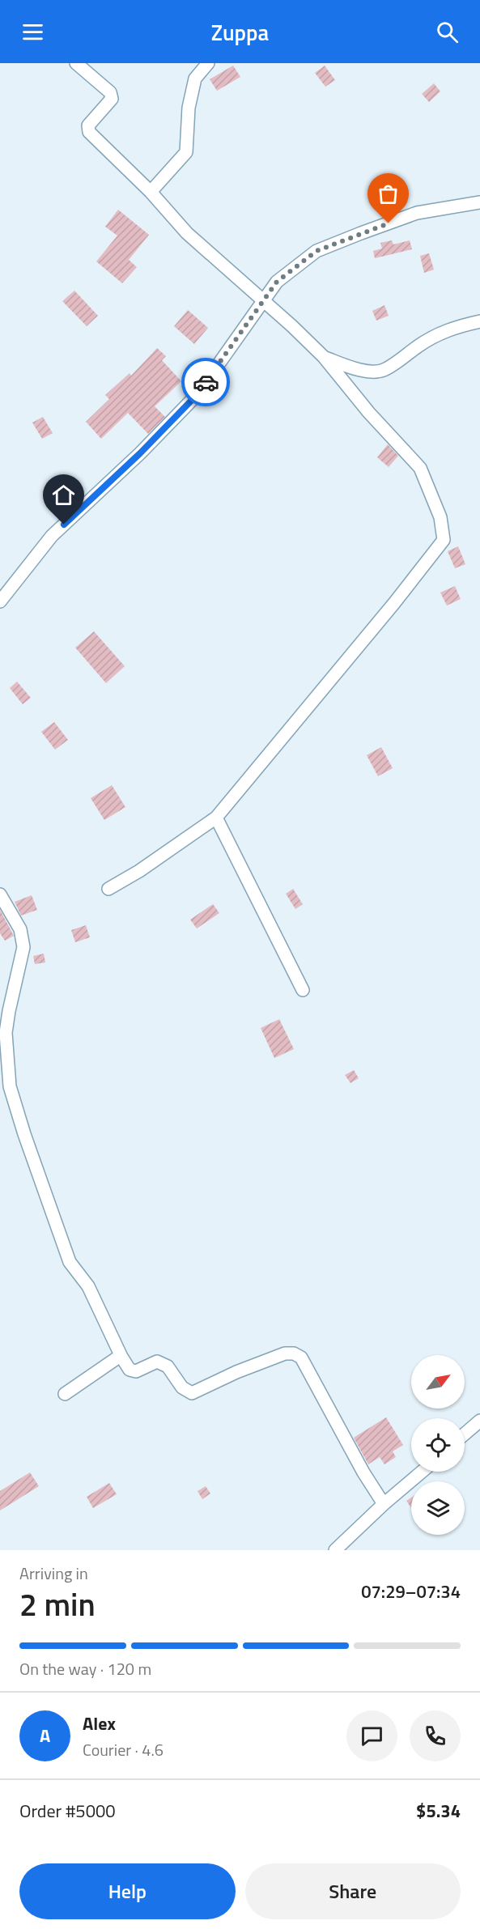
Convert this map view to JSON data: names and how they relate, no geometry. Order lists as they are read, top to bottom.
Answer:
{
  "north": "top right",
  "page": {
    "header": "Zuppa",
    "heading": ["2 min", "Arriving in", "07:29–07:34"],
    "panel": [
      "Alex",
      "Courier · 4.6",
      "Order #5000",
      "$5.34"
    ],
    "bar": "On the way · 120 m",
    "round": "A",
    "buttons": ["Help", "Share"]
  }
}
